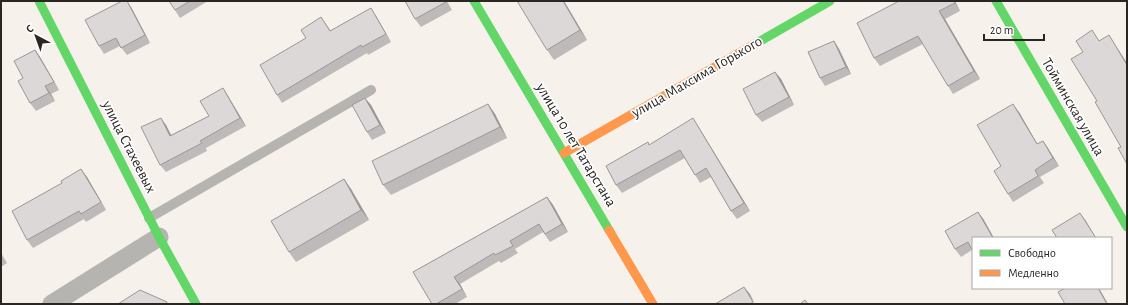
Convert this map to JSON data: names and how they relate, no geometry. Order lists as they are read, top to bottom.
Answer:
{
  "streets": {
    "street": [
      "улица Максима Горького",
      "Тойминская улица",
      "улица 10 лет Татарстана",
      "улица Стахеевых"
    ]
  },
  "crossings": [
    ["улица Максима Горького", "улица 10 лет Татарстана"]
  ],
  "legend": ["Свободно", "Медленно"],
  "scale_bar": "20 m",
  "north": "top left"
}
